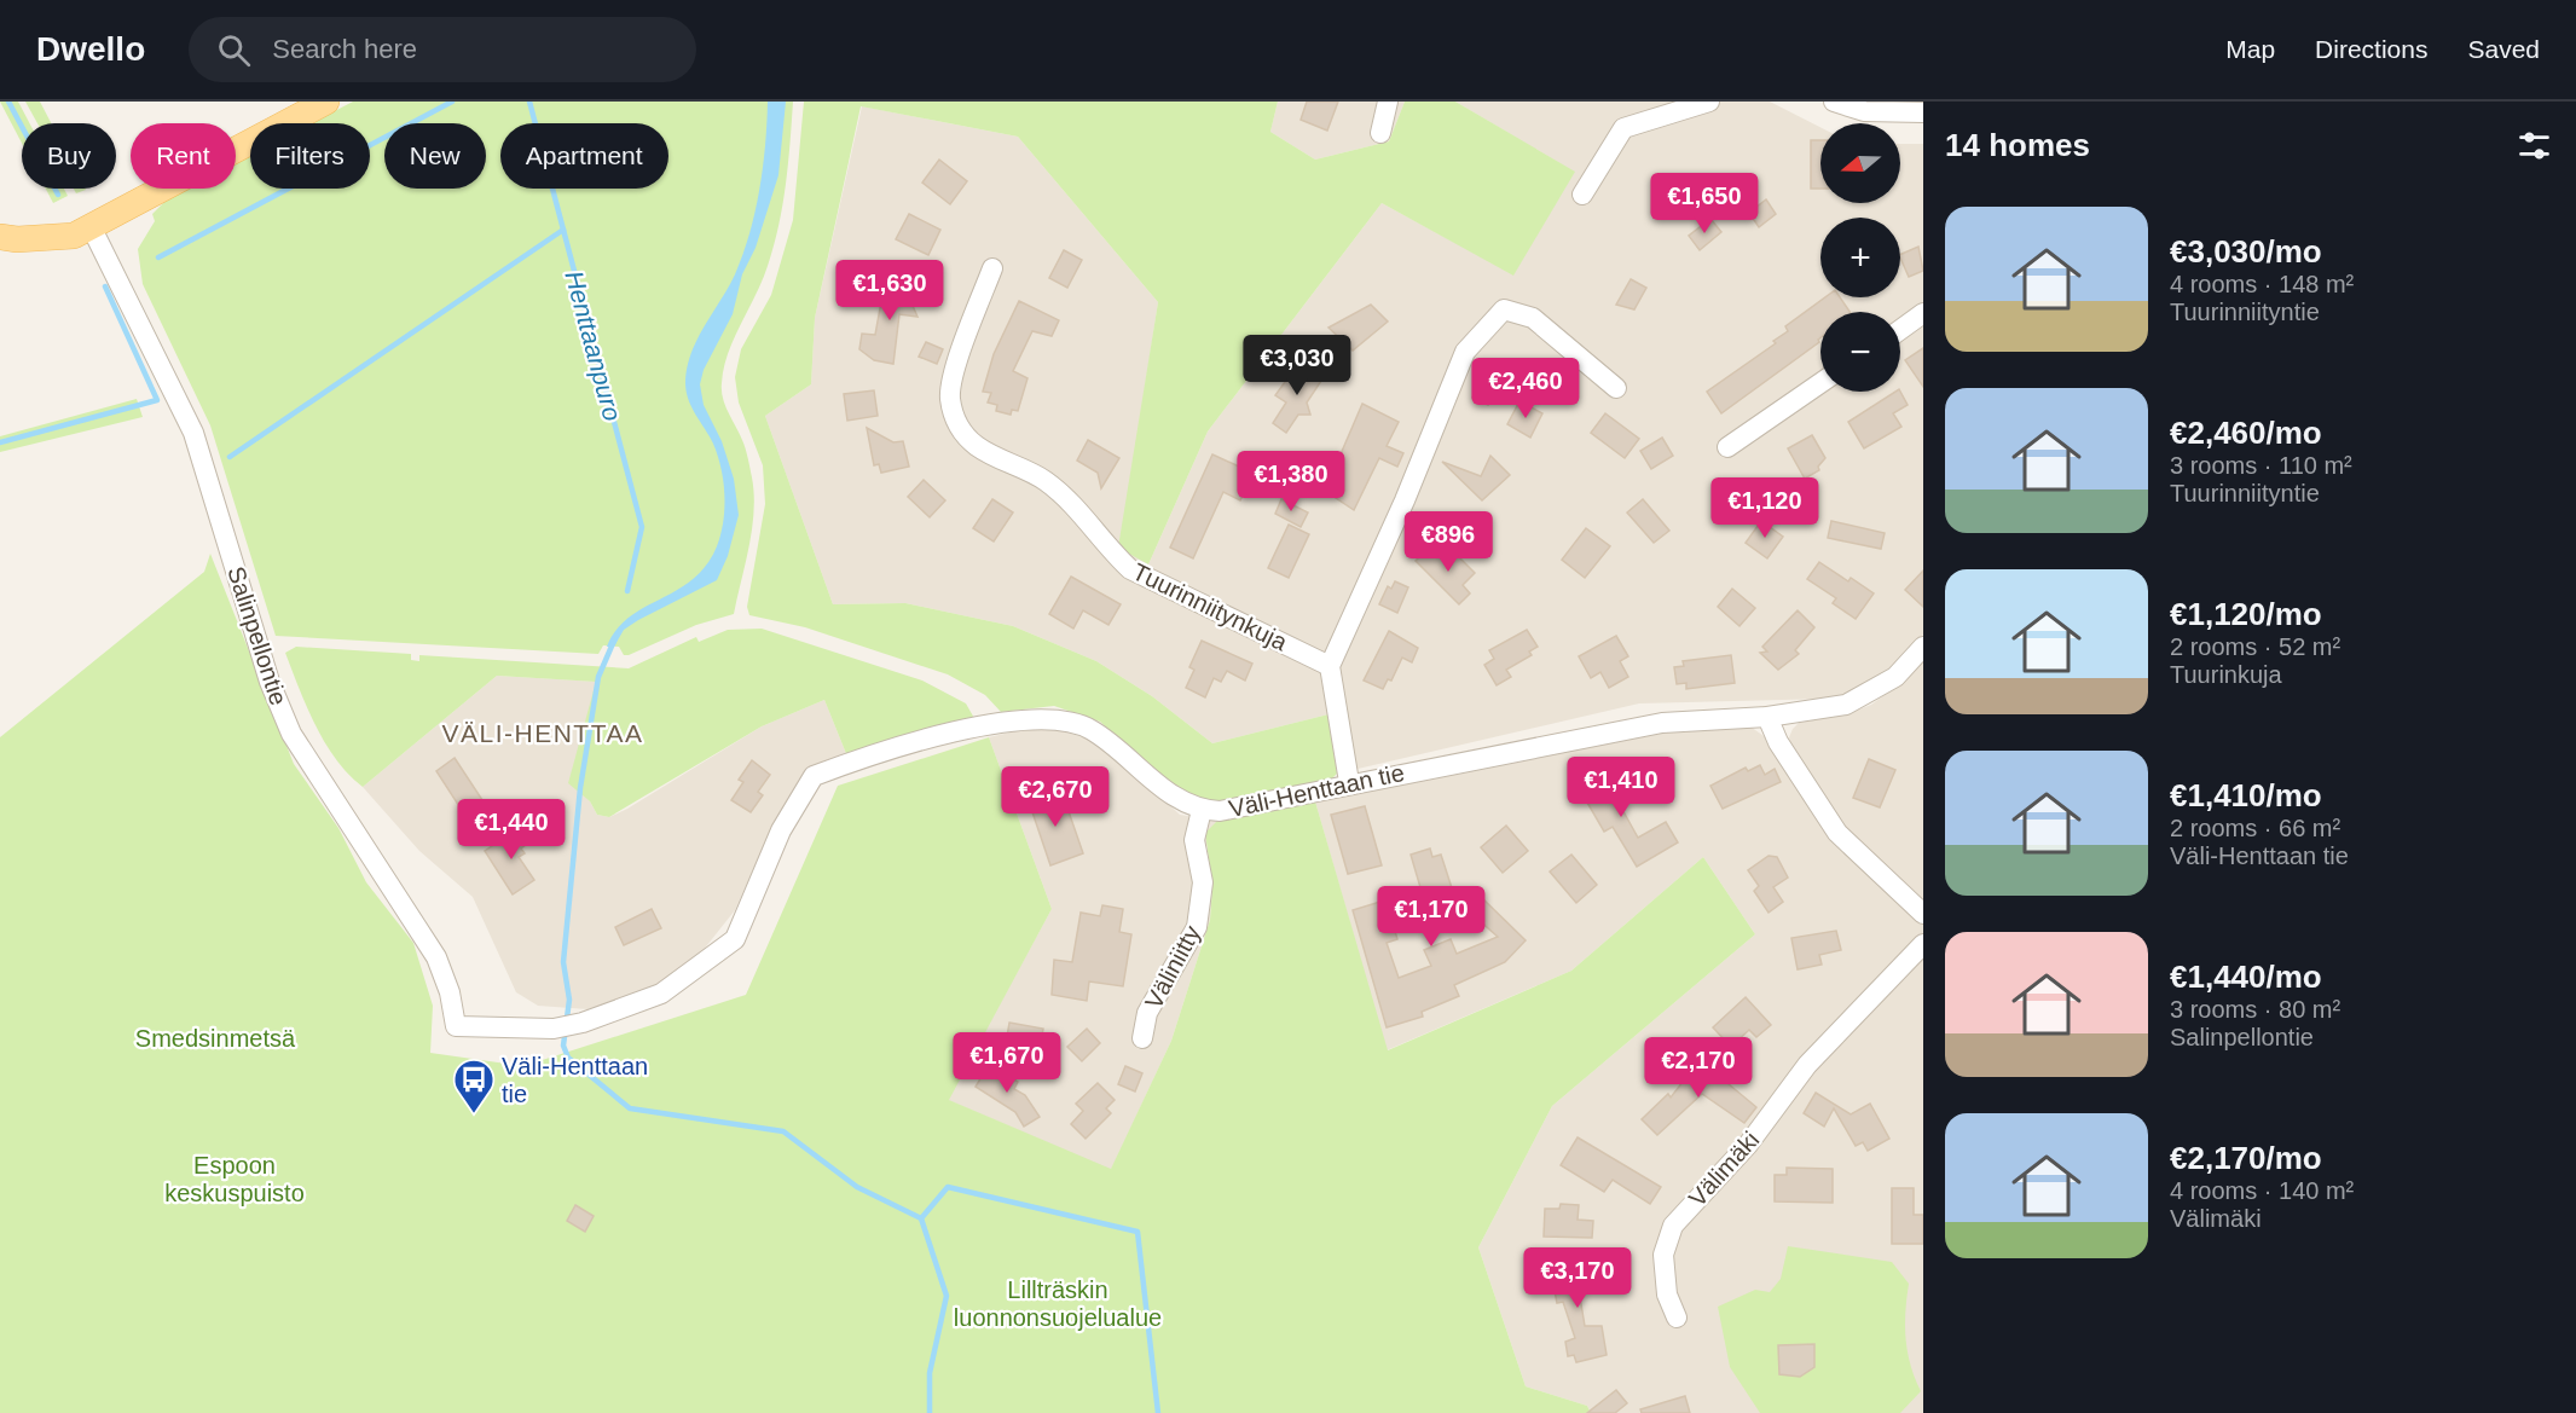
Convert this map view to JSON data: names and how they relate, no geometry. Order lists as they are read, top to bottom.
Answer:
{
  "streets": {
    "street": [
      "Tuurinniitynkuja",
      "Salinpellontie",
      "Väli-Henttaan tie",
      "Väliniitty",
      "Välimäki"
    ]
  },
  "crossings": [
    ["Salinpellontie", "Väli-Henttaan tie"],
    ["Väli-Henttaan tie", "Väliniitty"]
  ],
  "districts": ["VÄLI-HENTTAA"],
  "water": ["Henttaanpuro"],
  "parks": ["Smedsinmetsä", "Espoon keskuspuisto", "Lillträskin luonnonsuojelualue"],
  "places": {
    "bus stop": ["Väli-Henttaan tie"]
  },
  "north": "left",
  "page": {
    "header": "Dwello",
    "search": "Search here",
    "nav": ["Map", "Directions", "Saved"],
    "heading": "14 homes",
    "map_buttons": ["+", "−"],
    "chip": [
      "Buy",
      "Rent",
      "Filters",
      "New",
      "Apartment"
    ],
    "price": [
      "€1,650",
      "€1,630",
      "€3,030",
      "€2,460",
      "€1,380",
      "€1,120",
      "€896",
      "€1,410",
      "€2,670",
      "€1,440",
      "€1,170",
      "€1,670",
      "€2,170",
      "€3,170"
    ],
    "list": [
      {
        "name": "€3,030/mo",
        "note": "4 rooms · 148 m² · Tuurinniityntie"
      },
      {
        "name": "€2,460/mo",
        "note": "3 rooms · 110 m² · Tuurinniityntie"
      },
      {
        "name": "€1,120/mo",
        "note": "2 rooms · 52 m² · Tuurinkuja"
      },
      {
        "name": "€1,410/mo",
        "note": "2 rooms · 66 m² · Väli-Henttaan tie"
      },
      {
        "name": "€1,440/mo",
        "note": "3 rooms · 80 m² · Salinpellontie"
      },
      {
        "name": "€2,170/mo",
        "note": "4 rooms · 140 m² · Välimäki"
      }
    ]
  }
}
